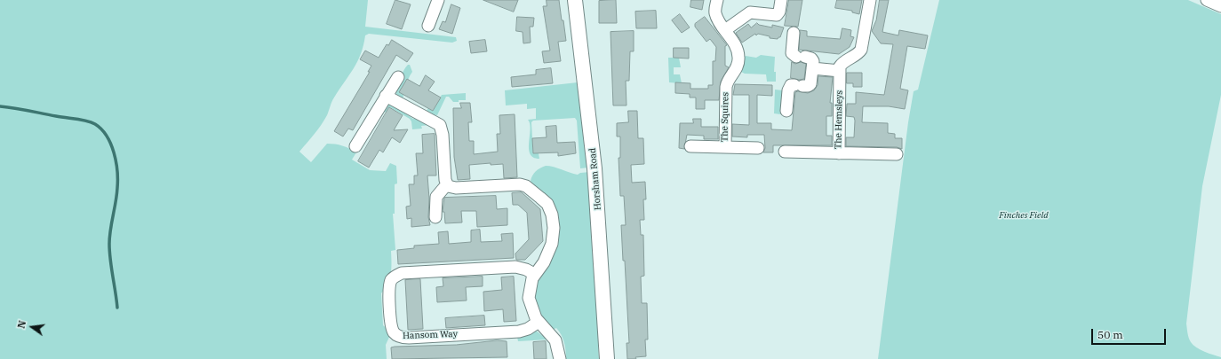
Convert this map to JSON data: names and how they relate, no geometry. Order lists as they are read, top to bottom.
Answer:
{
  "streets": {
    "street": [
      "The Squires",
      "The Hemsleys",
      "Horsham Road",
      "Hansom Way"
    ]
  },
  "parks": ["Finches Field"],
  "scale_bar": "50 m",
  "north": "left"
}
